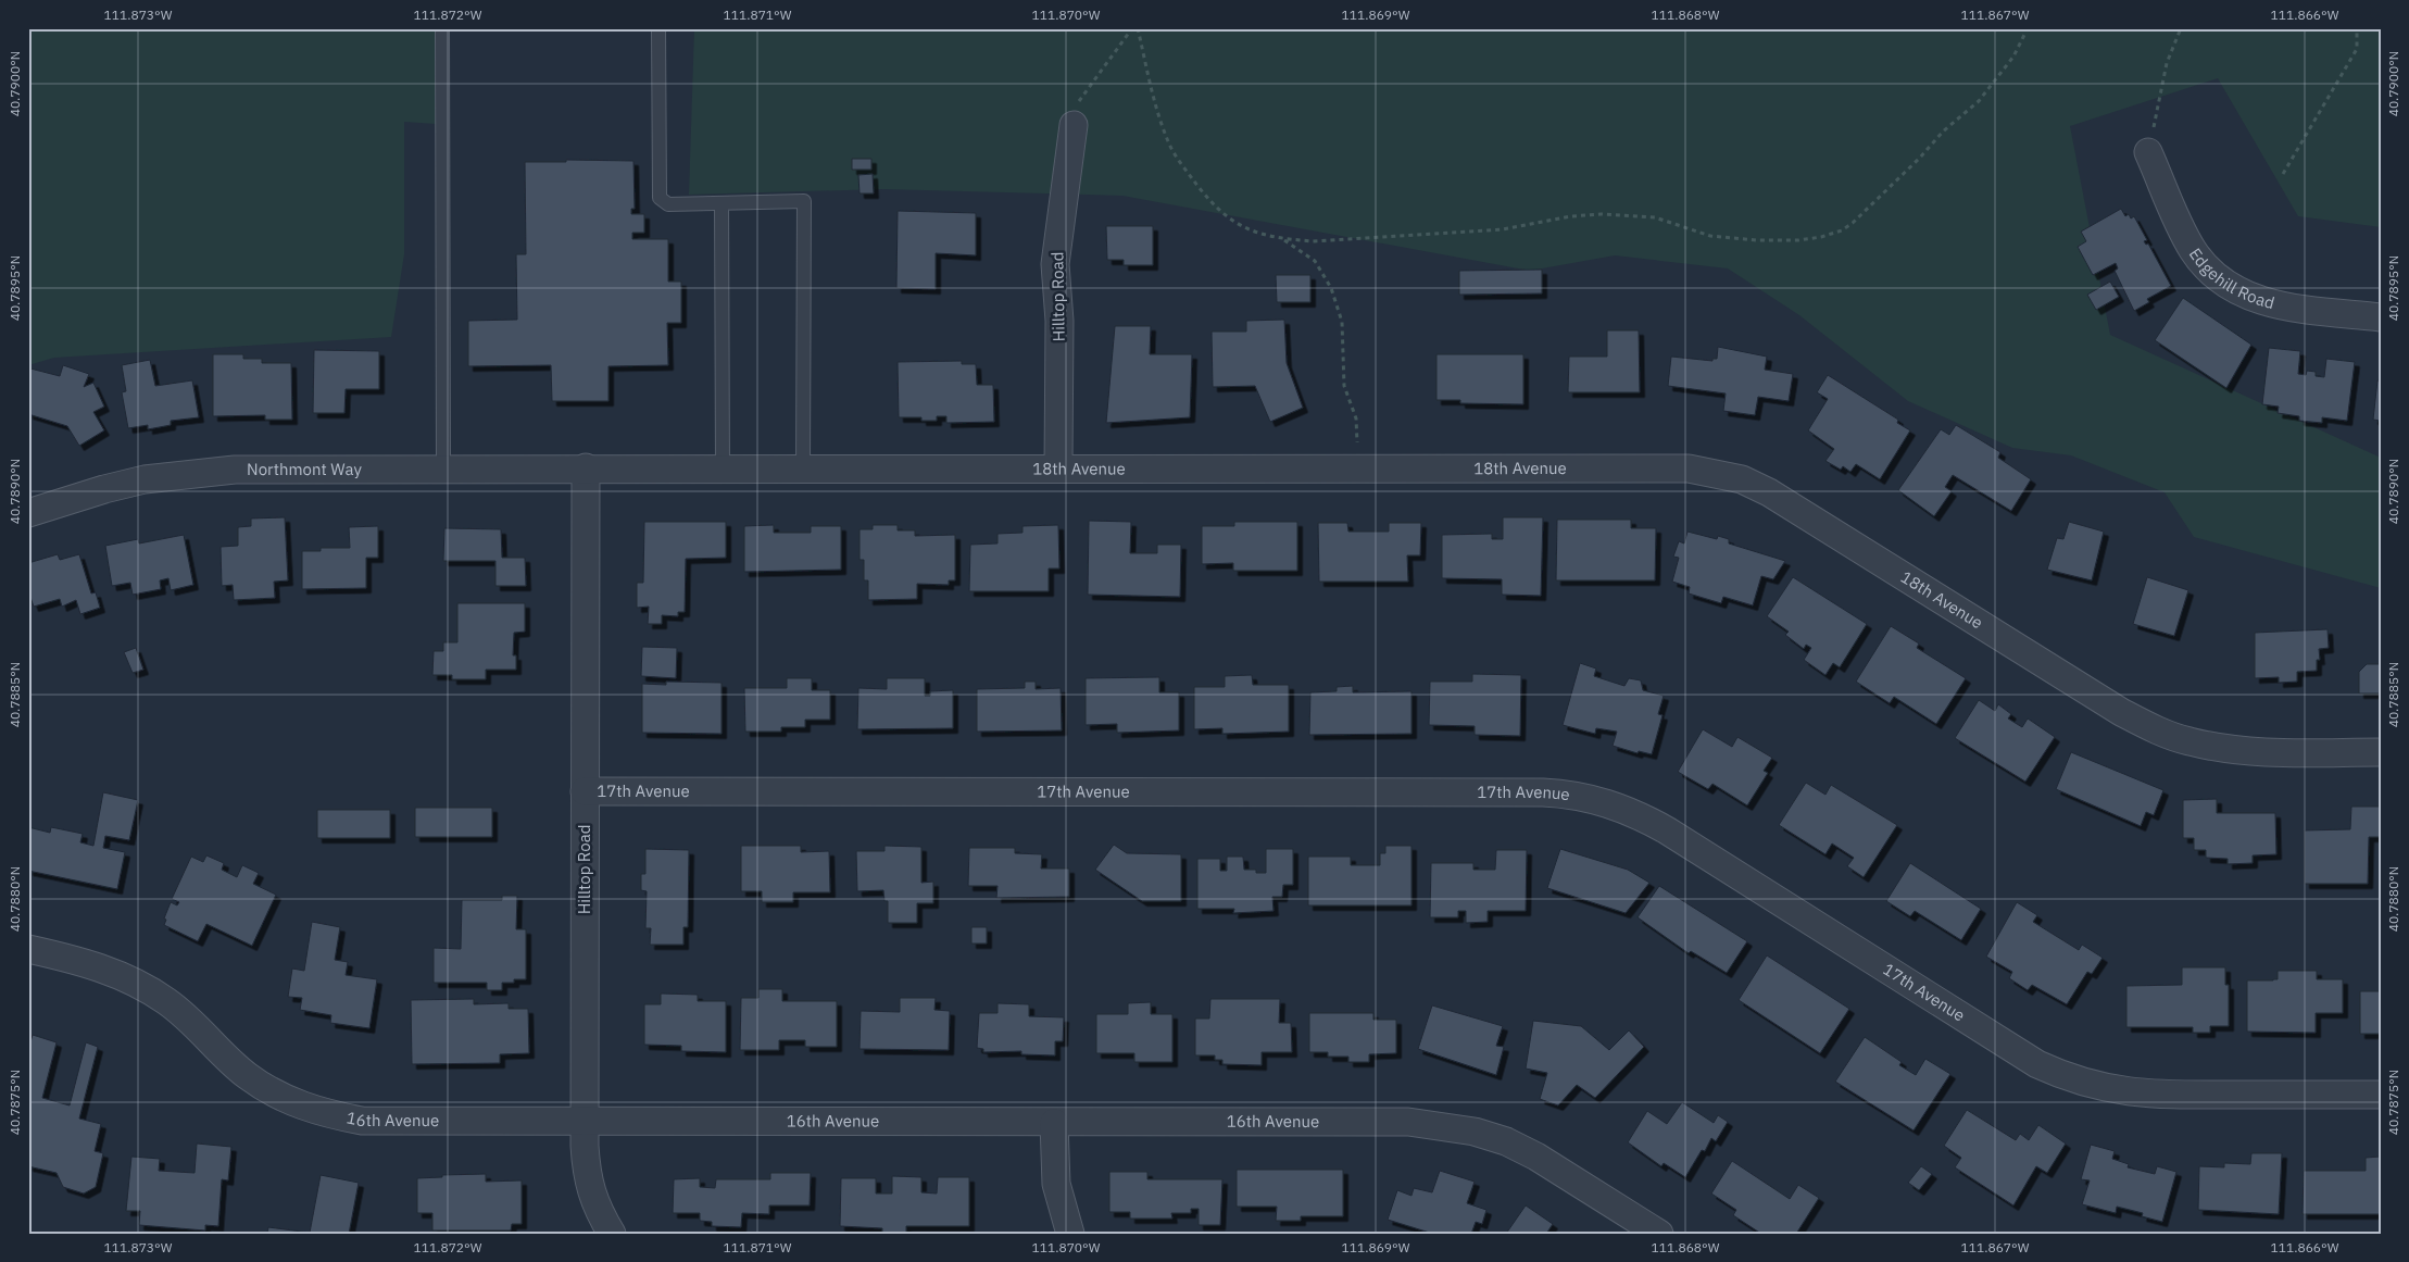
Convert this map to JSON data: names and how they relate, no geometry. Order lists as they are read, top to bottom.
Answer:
{
  "streets": {
    "street": [
      "Edgehill Road",
      "Hilltop Road",
      "Northmont Way",
      "18th Avenue",
      "17th Avenue",
      "16th Avenue"
    ]
  },
  "crossings": [
    ["Hilltop Road", "Northmont Way"],
    ["Hilltop Road", "18th Avenue"],
    ["Hilltop Road", "17th Avenue"],
    ["Hilltop Road", "16th Avenue"],
    ["Northmont Way", "18th Avenue"]
  ],
  "coordinates": [
    "111.873°W",
    "111.872°W",
    "111.871°W",
    "111.870°W",
    "111.869°W",
    "111.868°W",
    "111.867°W",
    "111.866°W",
    "40.7900°N",
    "40.7895°N",
    "40.7890°N",
    "40.7885°N",
    "40.7880°N",
    "40.7875°N"
  ]
}
